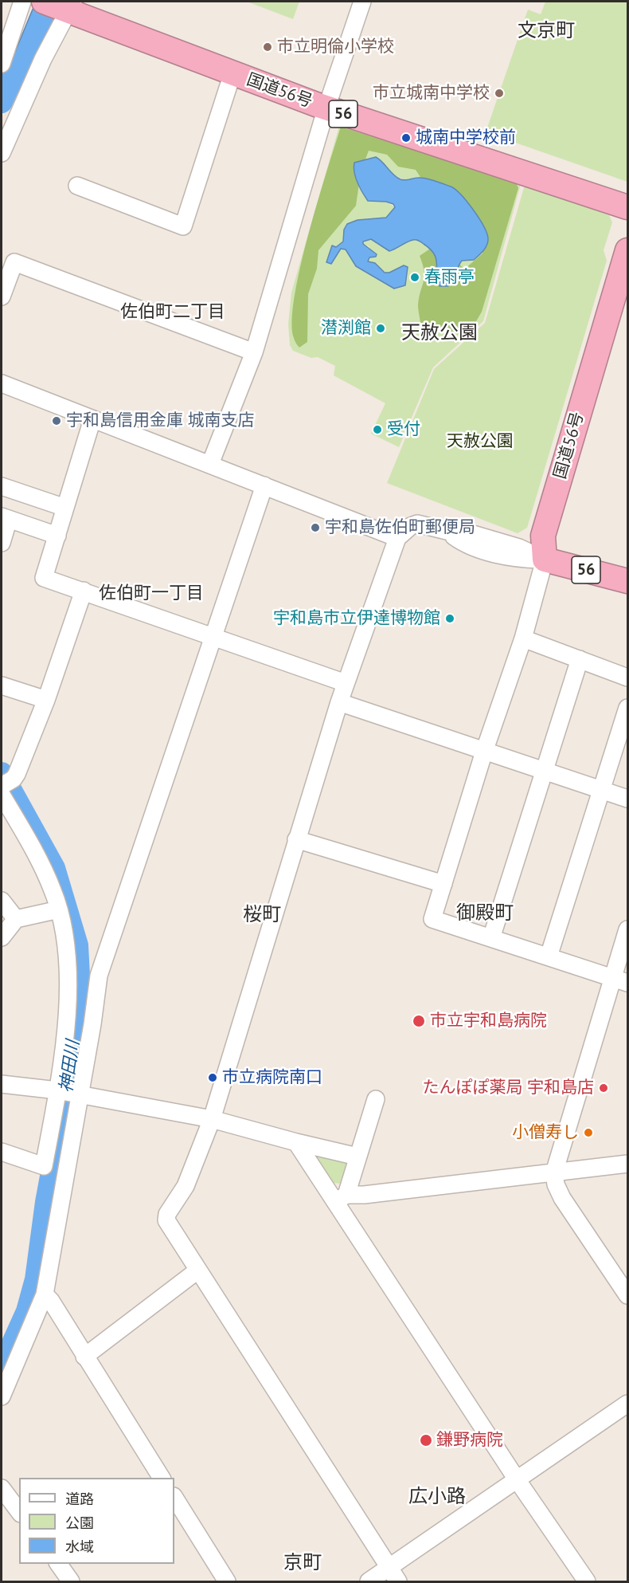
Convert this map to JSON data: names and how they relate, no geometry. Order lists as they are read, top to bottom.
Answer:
{
  "streets": {
    "highway": ["国道56号", "56"]
  },
  "crossings": [
    ["国道56号", "56"]
  ],
  "districts": [
    "文京町",
    "佐伯町二丁目",
    "天赦公園",
    "佐伯町一丁目",
    "御殿町",
    "桜町",
    "広小路",
    "京町"
  ],
  "water": ["神田川"],
  "parks": ["天赦公園"],
  "places": [
    "市立明倫小学校",
    "市立城南中学校",
    "城南中学校前",
    "春雨亭",
    "潜渕館",
    "宇和島信用金庫 城南支店",
    "受付",
    "宇和島佐伯町郵便局",
    "宇和島市立伊達博物館",
    "市立宇和島病院",
    "市立病院南口",
    "たんぽぽ薬局 宇和島店",
    "小僧寿し",
    "鎌野病院"
  ],
  "legend": ["道路", "公園", "水域"]
}
